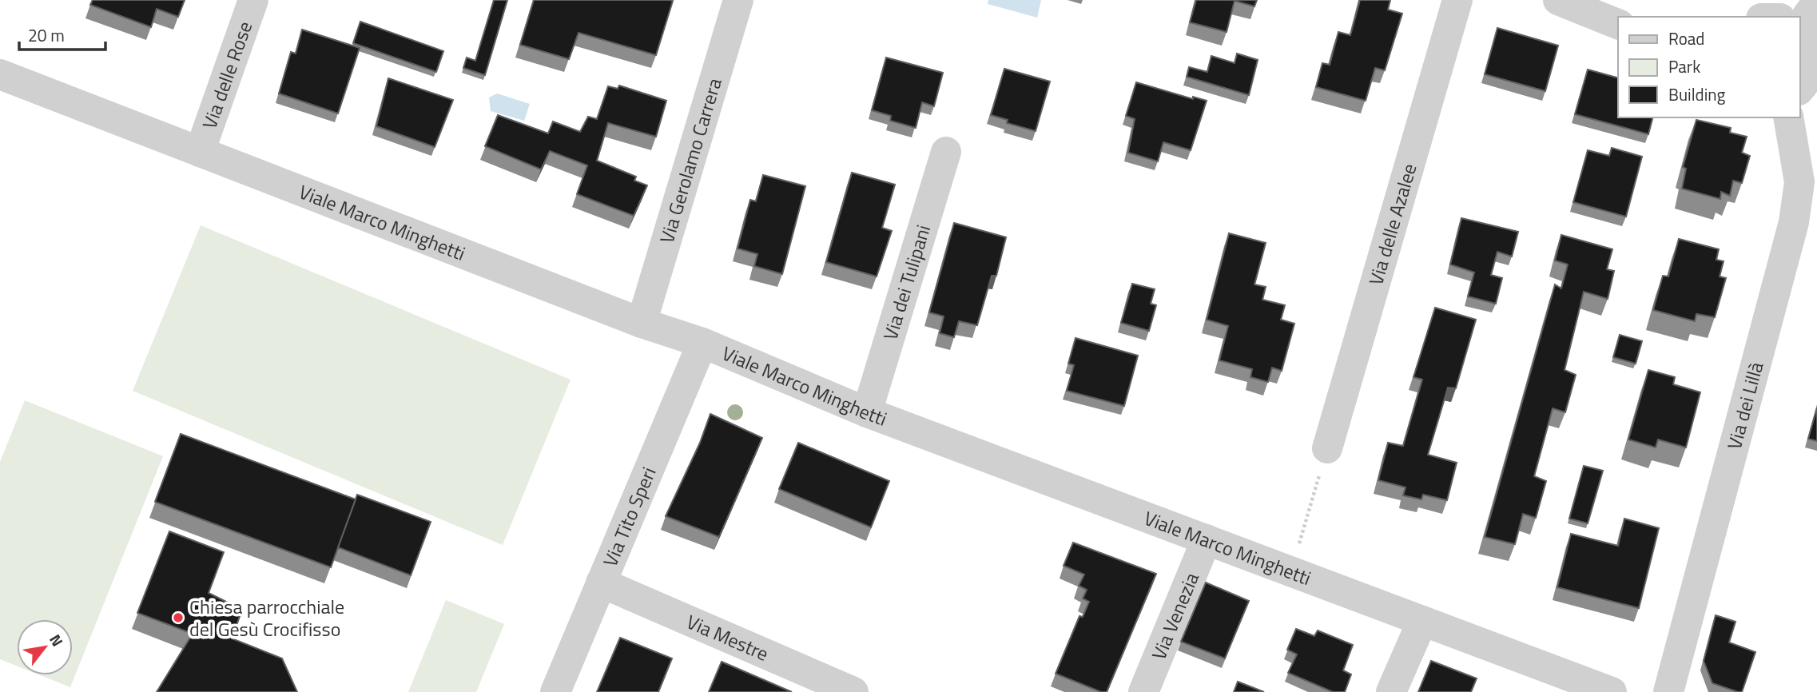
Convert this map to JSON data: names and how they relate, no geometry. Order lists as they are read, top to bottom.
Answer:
{
  "streets": {
    "street": [
      "Via delle Rose",
      "Via Gerolamo Carrera",
      "Viale Marco Minghetti",
      "Via delle Azalee",
      "Via dei Tulipani",
      "Via dei Lillà",
      "Via Tito Speri",
      "Via Venezia",
      "Via Mestre"
    ]
  },
  "crossings": [
    ["Via delle Rose", "Viale Marco Minghetti"],
    ["Via Gerolamo Carrera", "Viale Marco Minghetti"],
    ["Viale Marco Minghetti", "Via dei Tulipani"],
    ["Viale Marco Minghetti", "Via Tito Speri"],
    ["Viale Marco Minghetti", "Via Venezia"],
    ["Via Tito Speri", "Via Mestre"]
  ],
  "places": ["Chiesa parrocchiale del Gesù Crocifisso"],
  "legend": ["Road", "Park", "Building"],
  "scale_bar": "20 m",
  "north": "top right"
}
